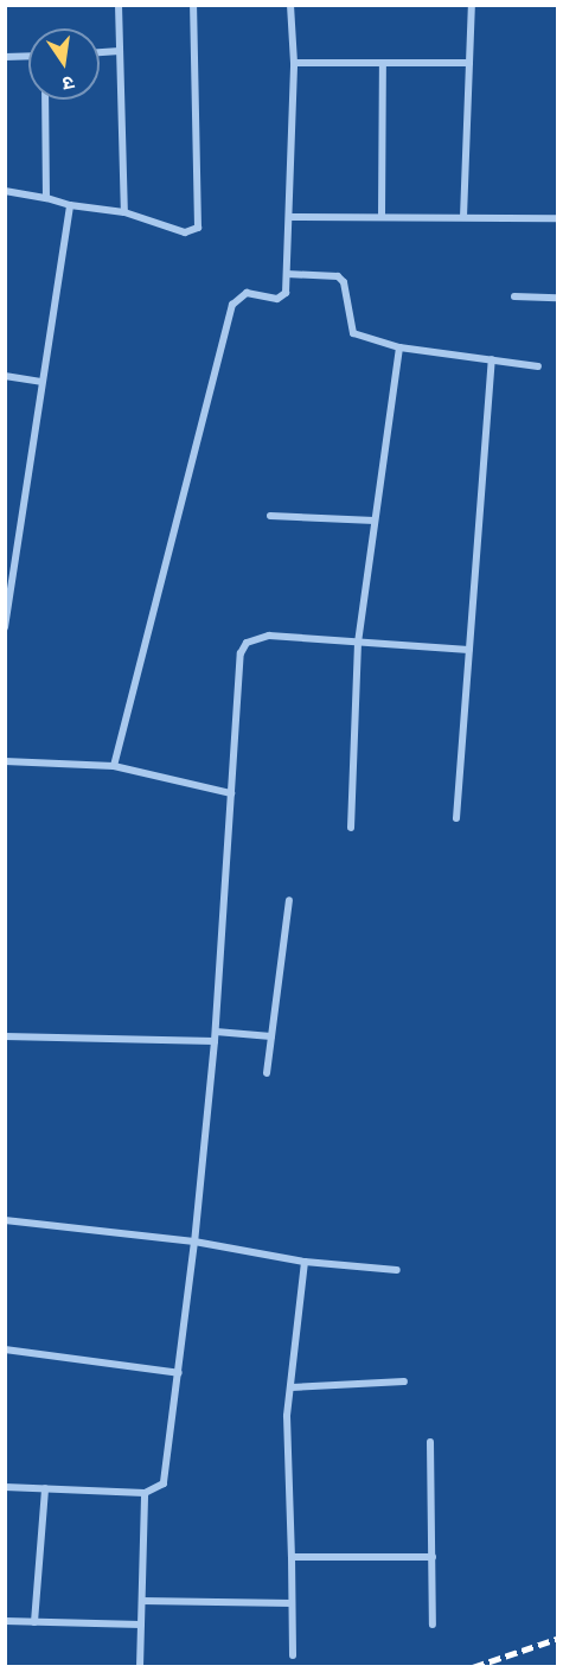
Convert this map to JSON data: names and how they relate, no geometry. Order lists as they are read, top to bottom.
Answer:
{
  "north": "bottom"
}
